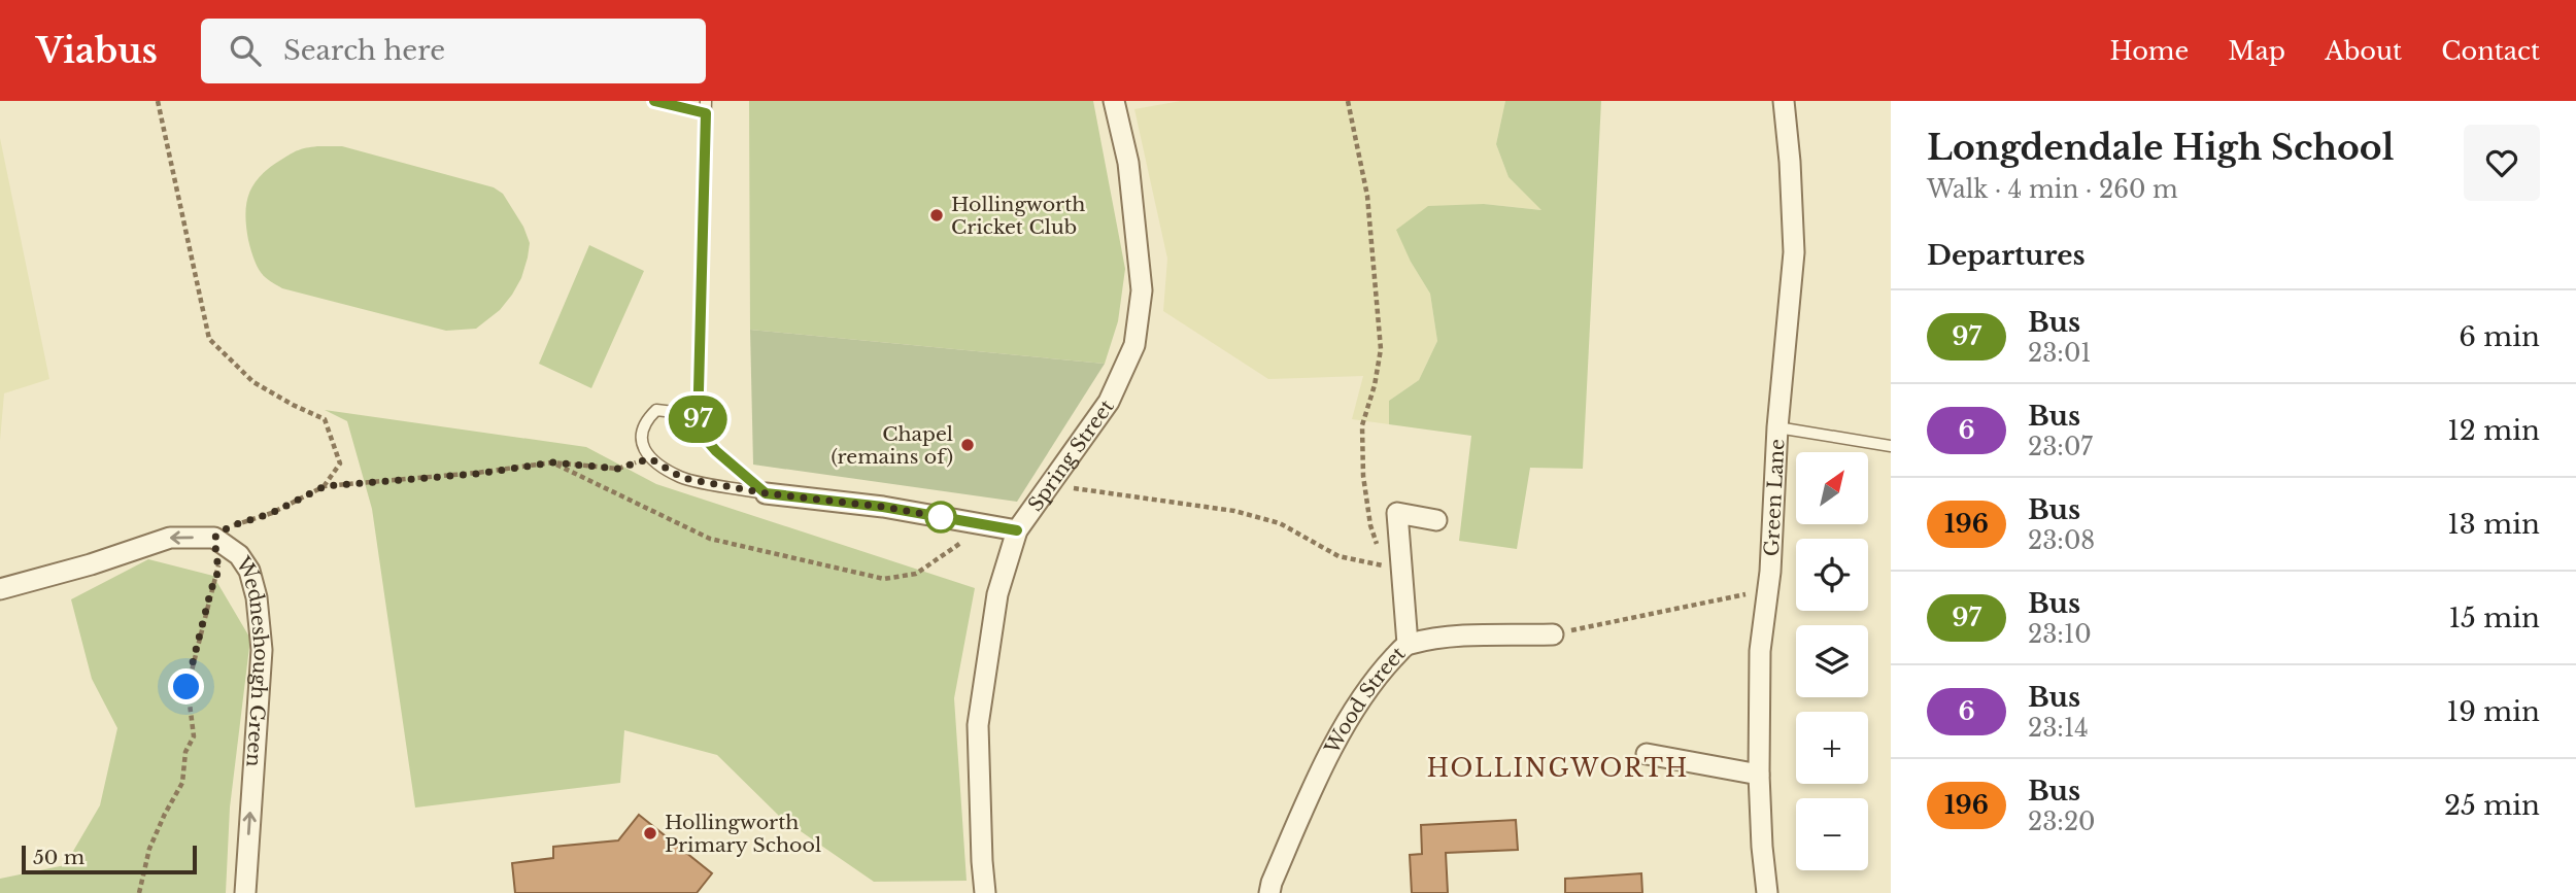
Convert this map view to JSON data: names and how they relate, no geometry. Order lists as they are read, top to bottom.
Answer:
{
  "streets": {
    "street": [
      "Spring Street",
      "Green Lane",
      "Wedneshough Green",
      "Wood Street"
    ]
  },
  "districts": ["HOLLINGWORTH"],
  "places": ["Hollingworth Cricket Club", "Chapel (remains of)", "Hollingworth Primary School"],
  "lines": ["bus line 97"],
  "scale_bar": "50 m",
  "north": "top right",
  "page": {
    "header": "Viabus",
    "search": "Search here",
    "nav": [
      "Home",
      "Map",
      "About",
      "Contact"
    ],
    "on_map": "97",
    "heading": [
      ["Longdendale High School", "Walk · 4 min · 260 m"],
      "Departures"
    ],
    "list": [
      {
        "mark": "97",
        "name": "Bus",
        "note": "23:01",
        "value": "6 min"
      },
      {
        "mark": "6",
        "name": "Bus",
        "note": "23:07",
        "value": "12 min"
      },
      {
        "mark": "196",
        "name": "Bus",
        "note": "23:08",
        "value": "13 min"
      },
      {
        "mark": "97",
        "name": "Bus",
        "note": "23:10",
        "value": "15 min"
      },
      {
        "mark": "6",
        "name": "Bus",
        "note": "23:14",
        "value": "19 min"
      },
      {
        "mark": "196",
        "name": "Bus",
        "note": "23:20",
        "value": "25 min"
      }
    ],
    "map_buttons": ["+", "−"],
    "scale": "50 m"
  }
}
